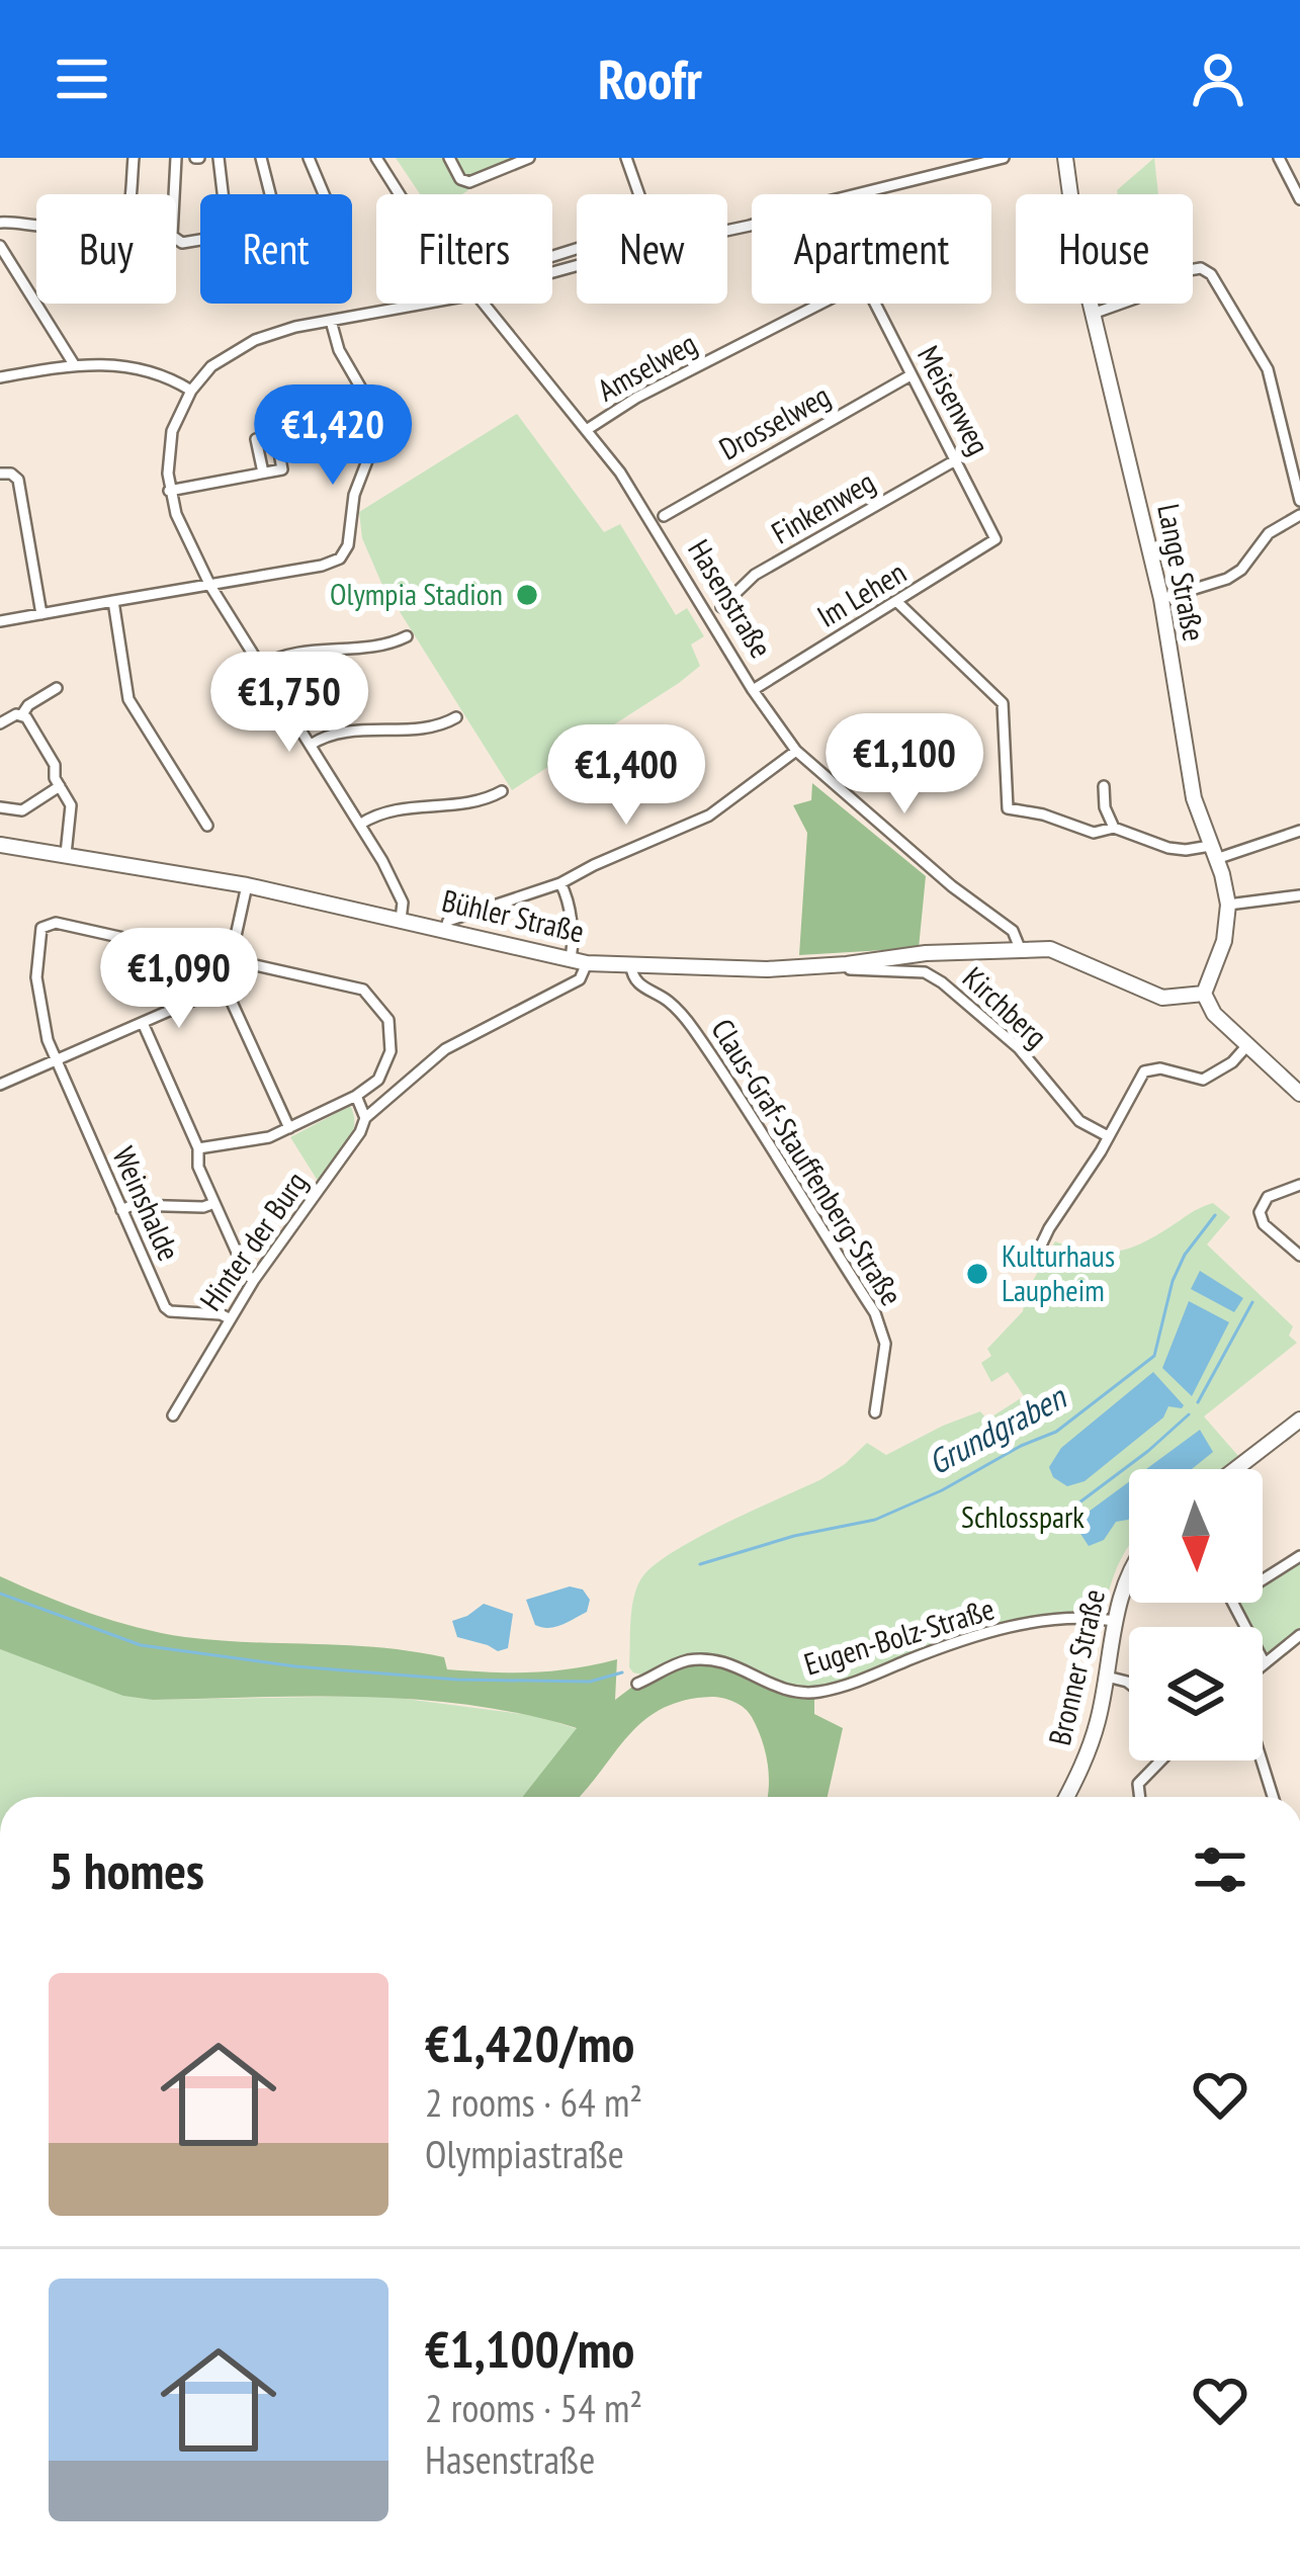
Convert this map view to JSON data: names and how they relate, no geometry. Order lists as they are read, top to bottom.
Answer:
{
  "streets": {
    "street": [
      "Amselweg",
      "Meisenweg",
      "Drosselweg",
      "Finkenweg",
      "Lange Straße",
      "Im Lehen",
      "Hasenstraße",
      "Bühler Straße",
      "Kirchberg",
      "Claus-Graf-Stauffenberg-Straße",
      "Weinshalde",
      "Hinter der Burg",
      "Eugen-Bolz-Straße",
      "Bronner Straße"
    ]
  },
  "crossings": [
    ["Amselweg", "Hasenstraße"],
    ["Meisenweg", "Drosselweg"],
    ["Meisenweg", "Finkenweg"],
    ["Meisenweg", "Im Lehen"],
    ["Im Lehen", "Hasenstraße"],
    ["Hasenstraße", "Bühler Straße"],
    ["Bühler Straße", "Kirchberg"],
    ["Bühler Straße", "Claus-Graf-Stauffenberg-Straße"],
    ["Bühler Straße", "Hinter der Burg"],
    ["Weinshalde", "Hinter der Burg"],
    ["Eugen-Bolz-Straße", "Bronner Straße"]
  ],
  "water": ["Grundgraben"],
  "parks": ["Schlosspark"],
  "places": ["Olympia Stadion", "Kulturhaus Laupheim"],
  "north": "bottom",
  "page": {
    "header": "Roofr",
    "chip": [
      "Buy",
      "Rent",
      "Filters",
      "New",
      "Apartment",
      "House"
    ],
    "price": [
      "€1,420",
      "€1,750",
      "€1,100",
      "€1,400",
      "€1,090"
    ],
    "heading": "5 homes",
    "list": [
      {
        "name": "€1,420/mo",
        "note": "2 rooms · 64 m² · Olympiastraße"
      },
      {
        "name": "€1,100/mo",
        "note": "2 rooms · 54 m² · Hasenstraße"
      }
    ]
  }
}
